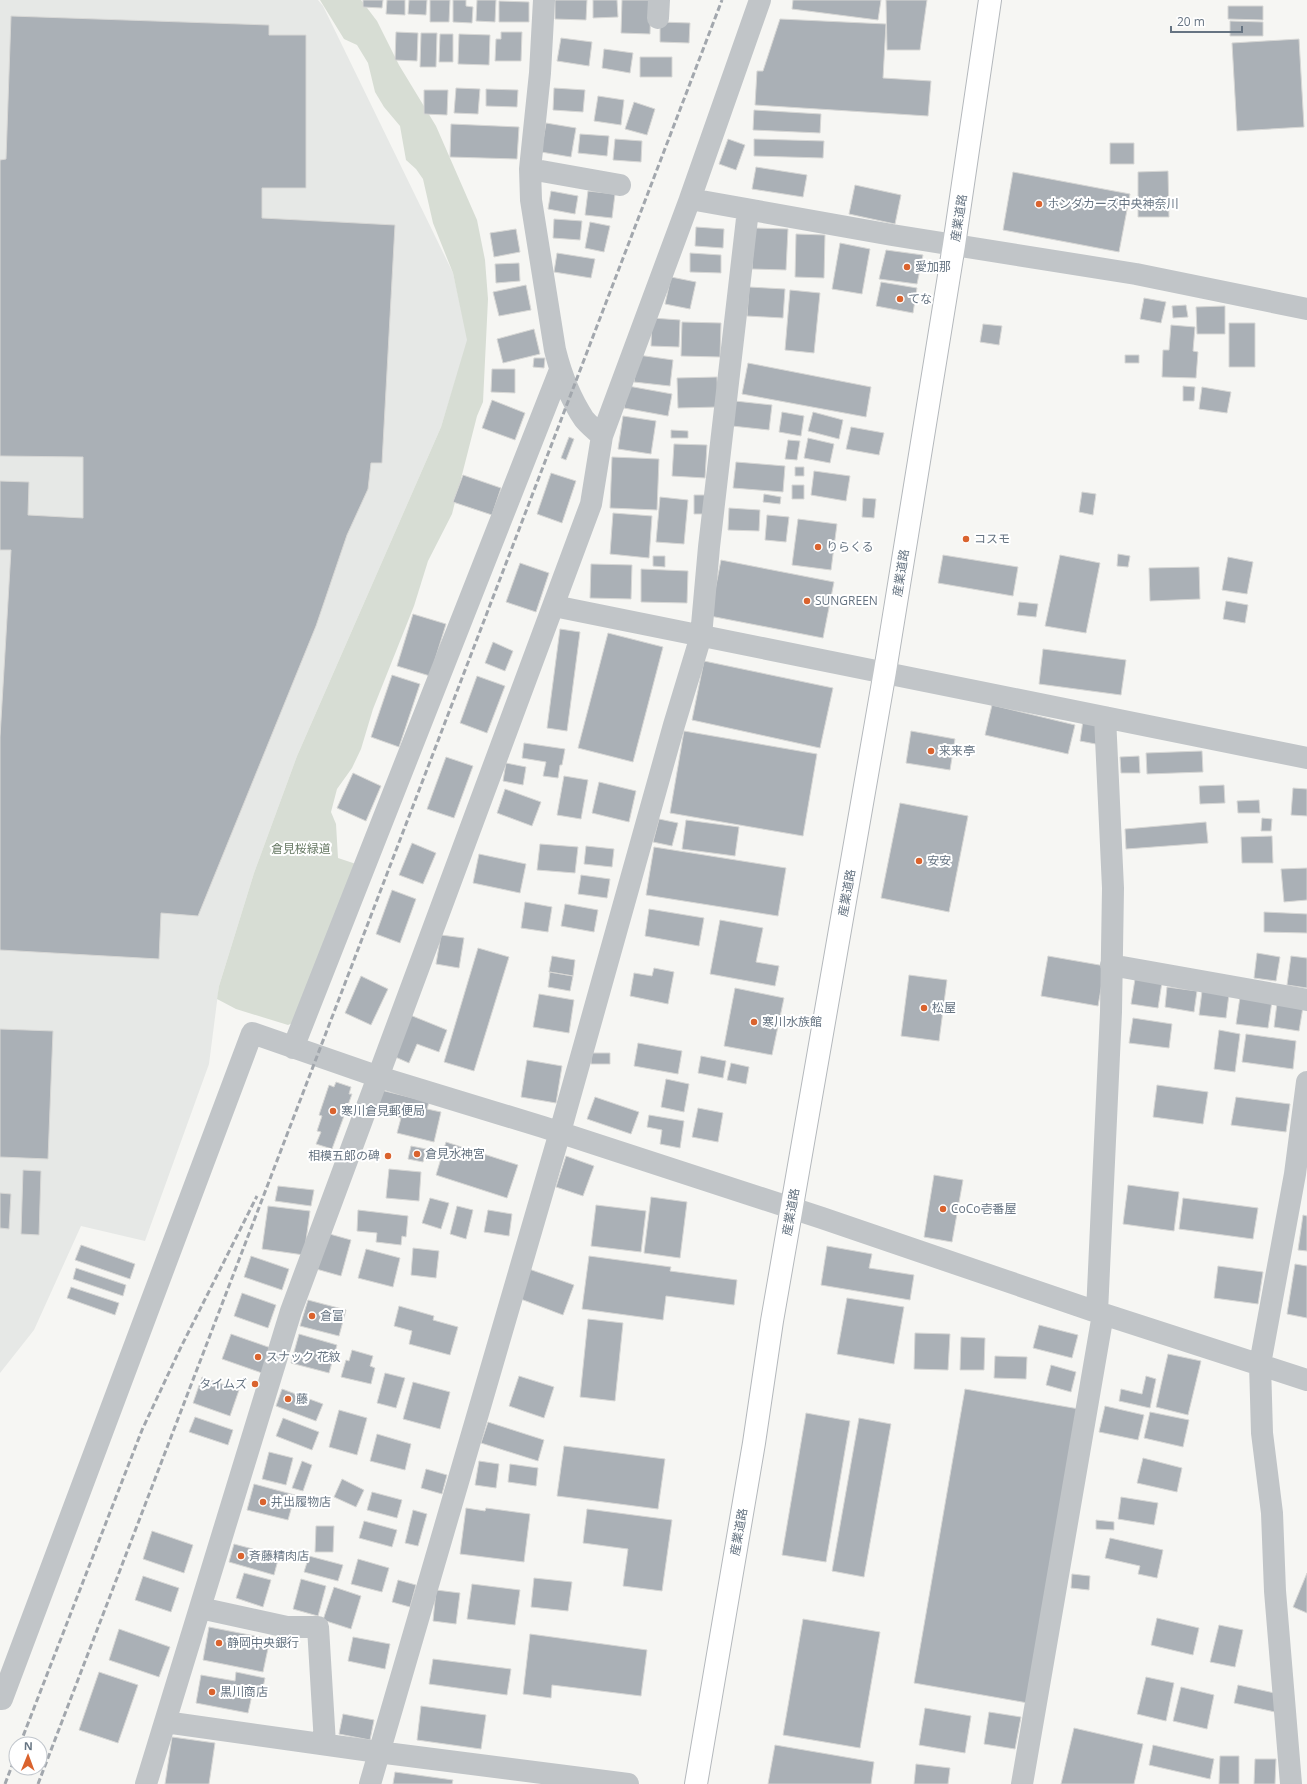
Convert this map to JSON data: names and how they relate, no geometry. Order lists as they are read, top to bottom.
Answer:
{
  "streets": {
    "main road": ["産業道路"]
  },
  "parks": ["倉見桜緑道"],
  "places": [
    "ホンダカーズ中央神奈川",
    "愛加那",
    "てな",
    "コスモ",
    "りらくる",
    "SUNGREEN",
    "来来亭",
    "安安",
    "松屋",
    "寒川水族館",
    "寒川倉見郵便局",
    "倉見水神宮",
    "相模五郎の碑",
    "CoCo壱番屋",
    "倉富",
    "スナック 花紋",
    "タイムズ",
    "藤",
    "井出履物店",
    "斉藤精肉店",
    "静岡中央銀行",
    "黒川商店"
  ],
  "scale_bar": "20 m",
  "north": "top"
}
